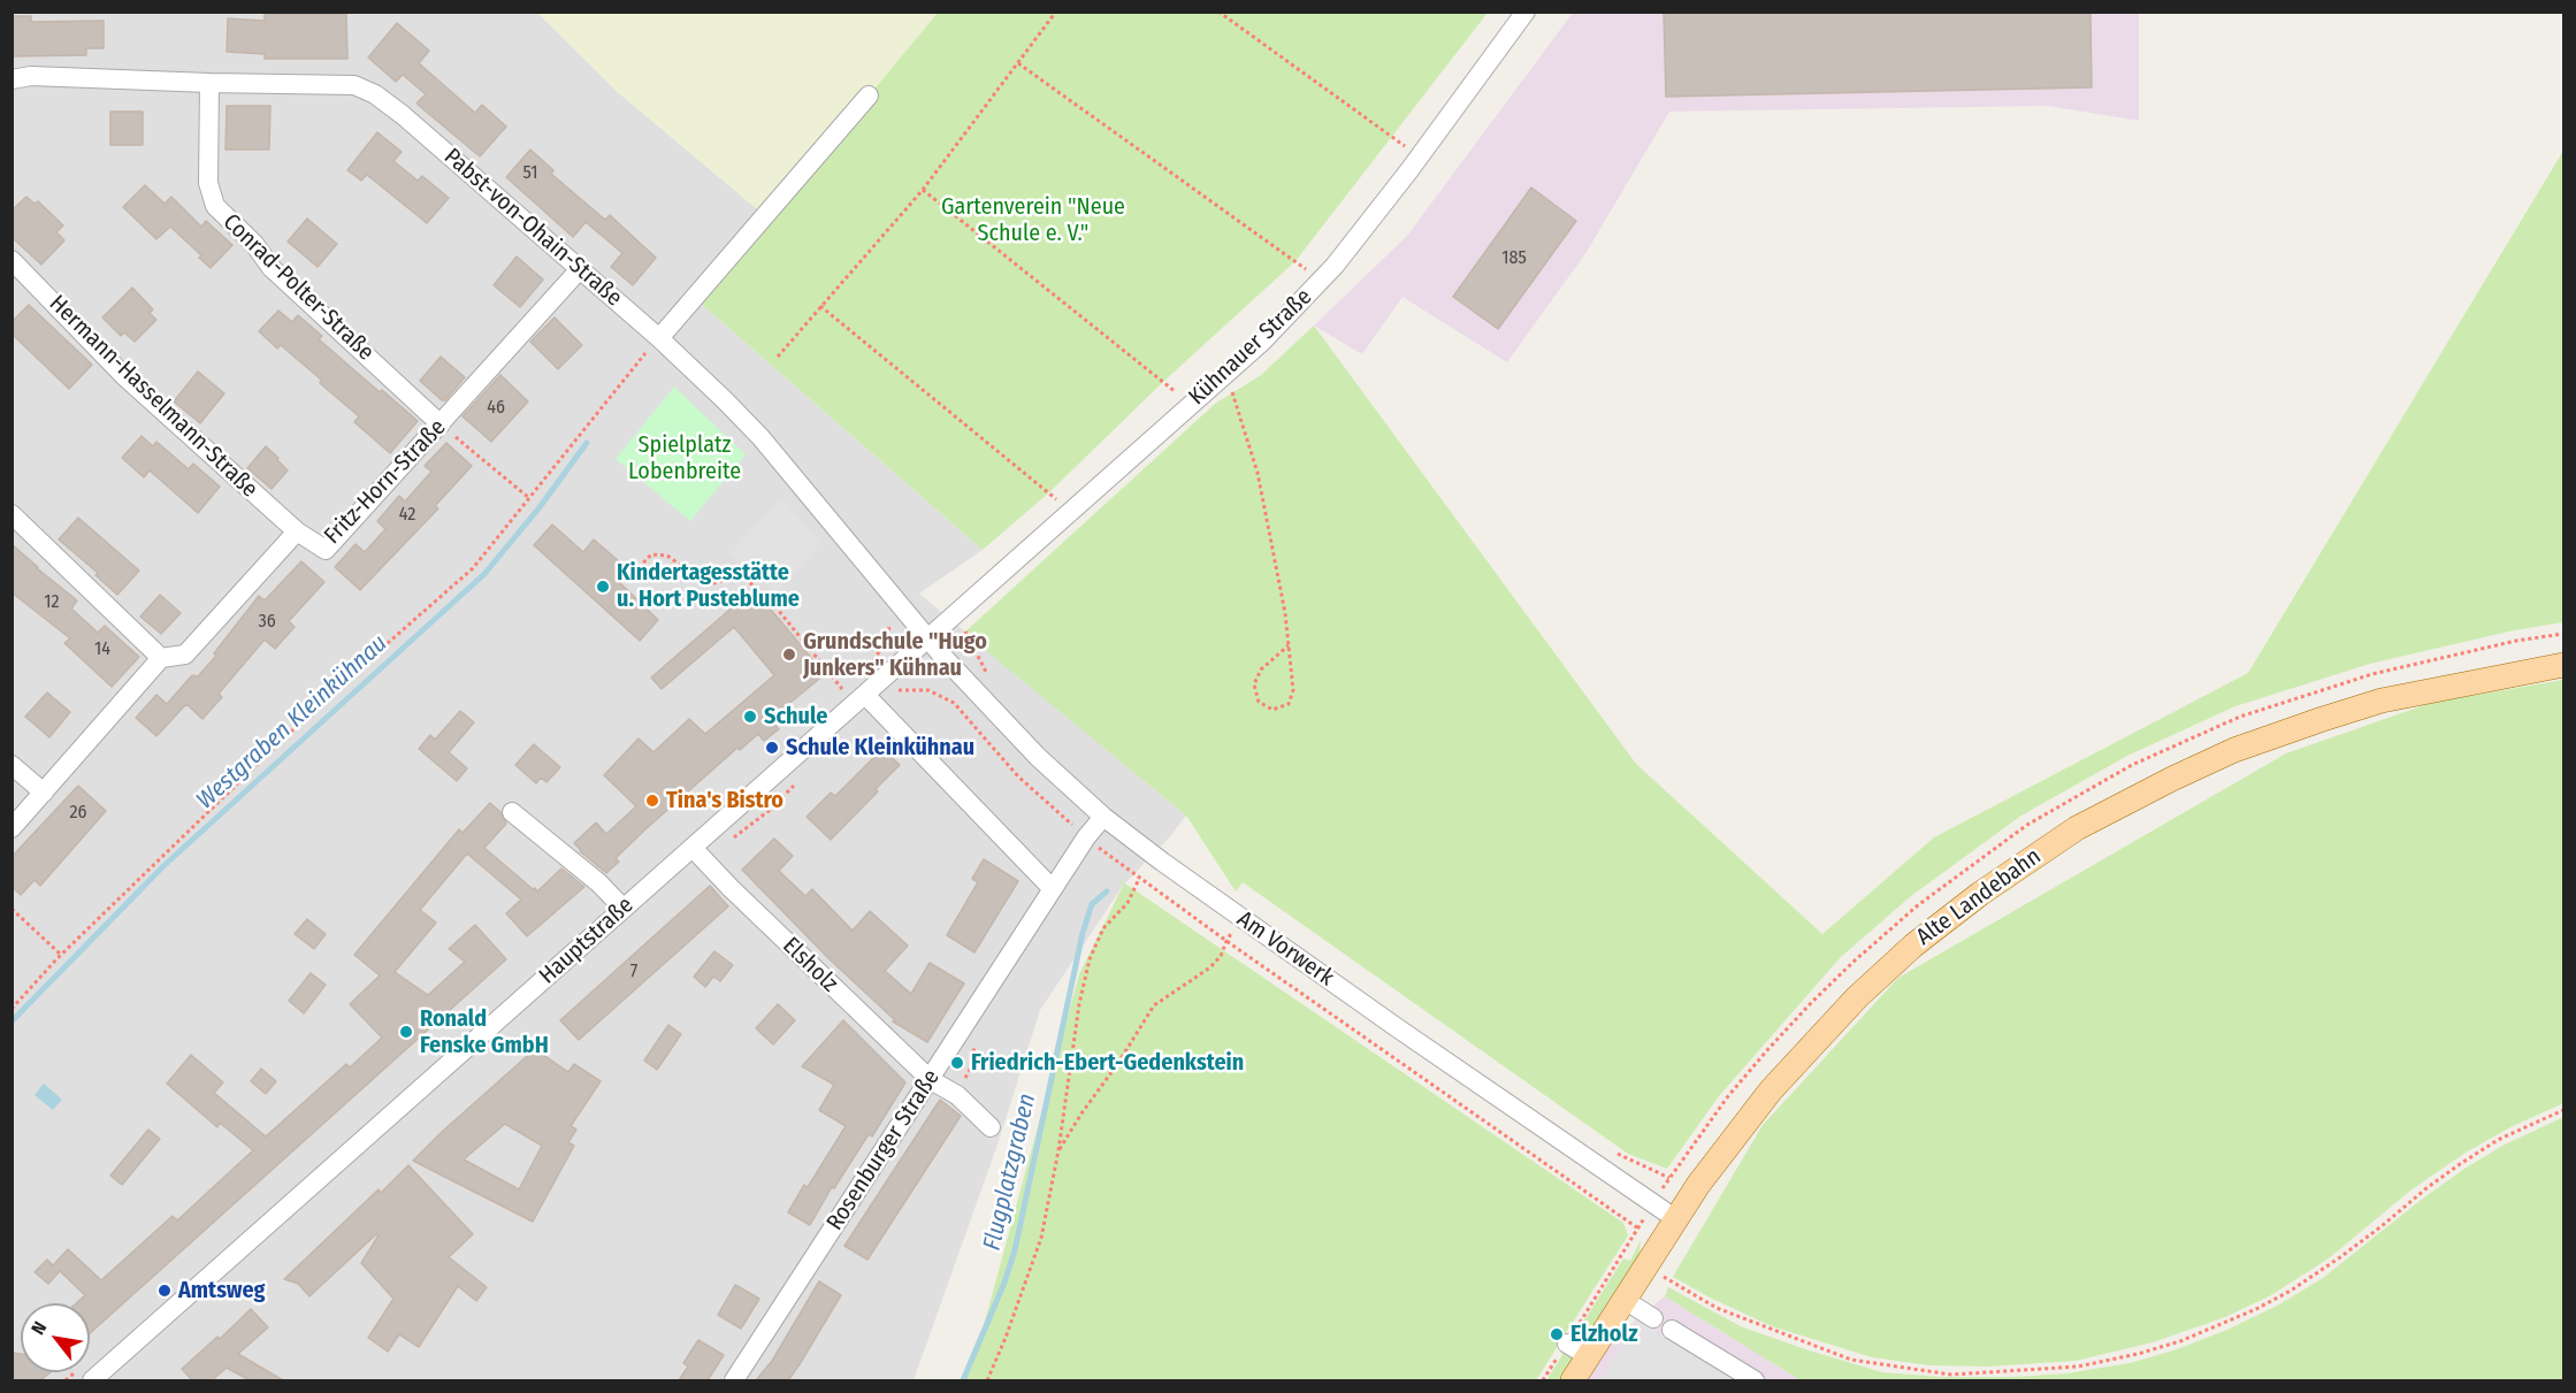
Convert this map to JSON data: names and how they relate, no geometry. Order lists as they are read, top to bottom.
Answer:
{
  "streets": {
    "main road": ["Alte Landebahn"],
    "street": [
      "Pabst-von-Ohain-Straße",
      "Conrad-Polter-Straße",
      "Kühnauer Straße",
      "Hermann-Hasselmann-Straße",
      "Fritz-Horn-Straße",
      "Hauptstraße",
      "Am Vorwerk",
      "Elsholz",
      "Rosenburger Straße"
    ]
  },
  "crossings": [
    ["Pabst-von-Ohain-Straße", "Conrad-Polter-Straße"],
    ["Pabst-von-Ohain-Straße", "Kühnauer Straße"],
    ["Pabst-von-Ohain-Straße", "Fritz-Horn-Straße"],
    ["Pabst-von-Ohain-Straße", "Hauptstraße"],
    ["Pabst-von-Ohain-Straße", "Am Vorwerk"],
    ["Conrad-Polter-Straße", "Fritz-Horn-Straße"],
    ["Kühnauer Straße", "Hauptstraße"],
    ["Kühnauer Straße", "Am Vorwerk"],
    ["Hermann-Hasselmann-Straße", "Fritz-Horn-Straße"],
    ["Alte Landebahn", "Am Vorwerk"],
    ["Hauptstraße", "Am Vorwerk"],
    ["Hauptstraße", "Elsholz"],
    ["Am Vorwerk", "Rosenburger Straße"],
    ["Elsholz", "Rosenburger Straße"]
  ],
  "water": ["Westgraben Kleinkühnau", "Flugplatzgraben"],
  "parks": ["Gartenverein \"Neue Schule e. V.\"", "Spielplatz Lobenbreite"],
  "places": [
    "Kindertagesstätte u. Hort Pusteblume",
    "Grundschule \"Hugo Junkers\" Kühnau",
    "Schule",
    "Schule Kleinkühnau",
    "Tina's Bistro",
    "Ronald Fenske GmbH",
    "Friedrich-Ebert-Gedenkstein",
    "Amtsweg",
    "Elzholz"
  ],
  "house_numbers": [
    "51",
    "185",
    "46",
    "42",
    "12",
    "36",
    "14",
    "26",
    "7"
  ],
  "north": "top left"
}
